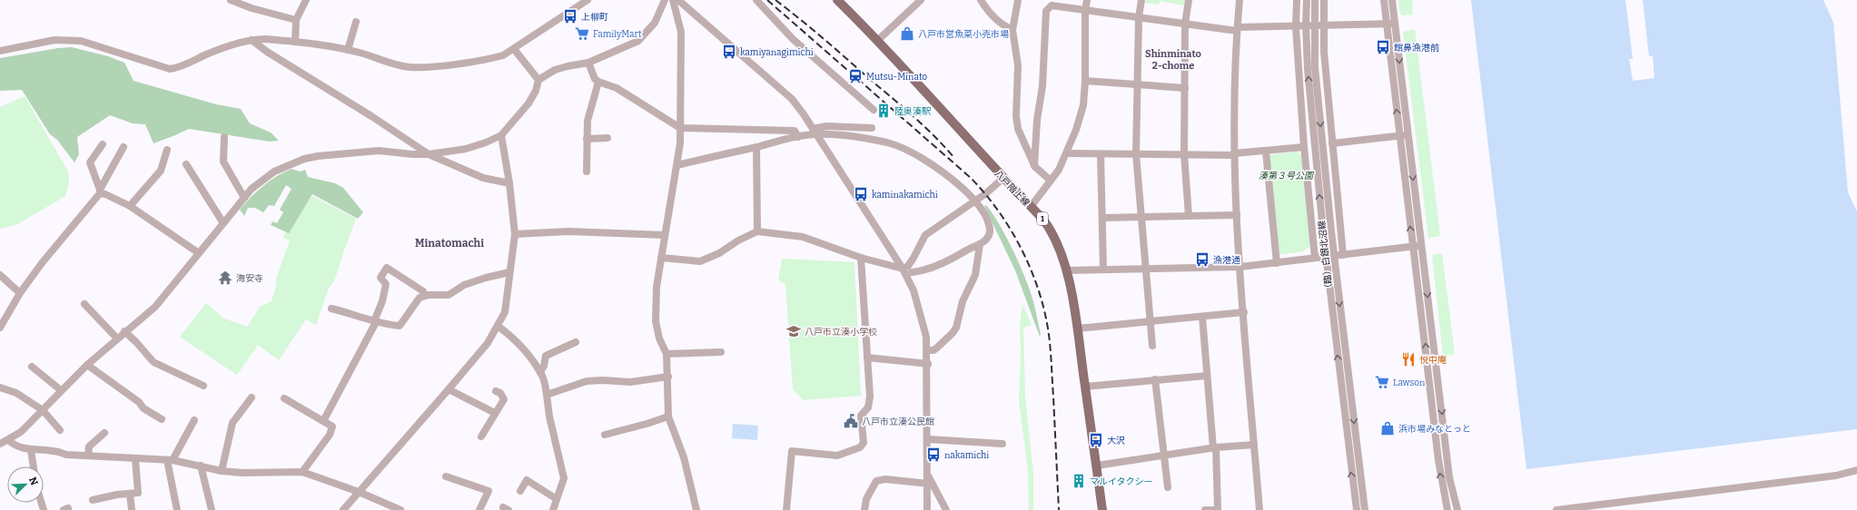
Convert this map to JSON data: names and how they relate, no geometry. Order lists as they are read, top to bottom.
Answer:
{
  "streets": {
    "main road": ["八戸階上線", "1"],
    "street": ["（臨）白銀北沼線"]
  },
  "districts": ["Shinminato 2-chome", "Minatomachi"],
  "parks": ["湊第３号公園"],
  "places": {
    "bus stop": [
      "上柳町",
      "館鼻漁港前",
      "kamiyanagimichi",
      "kaminakamichi",
      "漁港通",
      "大沢",
      "nakamichi"
    ],
    "supermarket": ["FamilyMart", "Lawson"],
    "shop": ["八戸市営魚菜小売市場", "浜市場みなとっと"],
    "station": ["Mutsu-Minato"],
    "building": ["陸奥湊駅", "マルイタクシー"],
    "temple": ["海安寺"],
    "school or university": ["八戸市立湊小学校"],
    "restaurant": ["悦中庵"],
    "public building": ["八戸市立湊公民館"]
  },
  "north": "top right"
}
